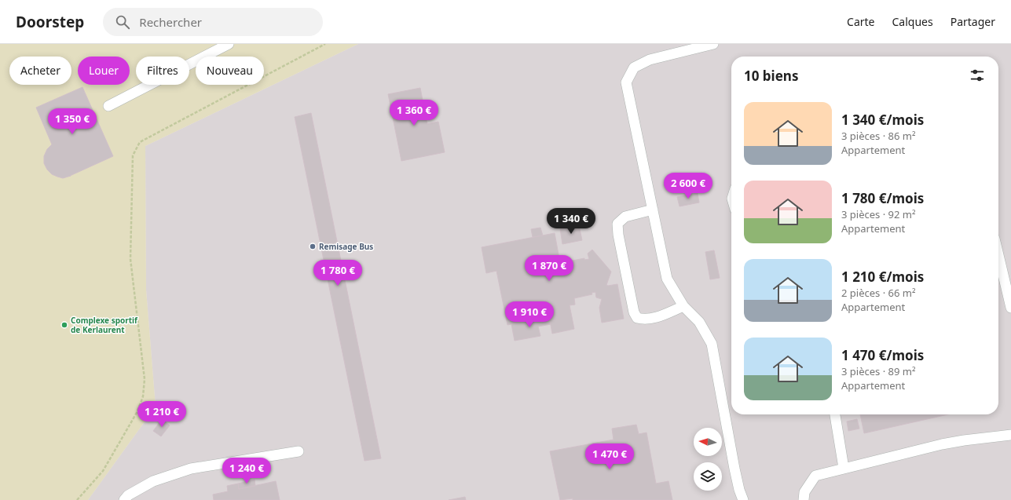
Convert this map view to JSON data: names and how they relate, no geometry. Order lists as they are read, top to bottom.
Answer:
{
  "places": ["Remisage Bus", "Complexe sportif de Kerlaurent"],
  "north": "left",
  "page": {
    "header": "Doorstep",
    "search": "Rechercher",
    "nav": ["Carte", "Calques", "Partager"],
    "chip": [
      "Acheter",
      "Louer",
      "Filtres",
      "Nouveau"
    ],
    "heading": "10 biens",
    "list": [
      {
        "name": "1 340 €/mois",
        "note": "3 pièces · 86 m² · Appartement"
      },
      {
        "name": "1 780 €/mois",
        "note": "3 pièces · 92 m² · Appartement"
      },
      {
        "name": "1 210 €/mois",
        "note": "2 pièces · 66 m² · Appartement"
      },
      {
        "name": "1 470 €/mois",
        "note": "3 pièces · 89 m² · Appartement"
      }
    ],
    "price": [
      "1 360 €",
      "1 350 €",
      "2 600 €",
      "1 340 €",
      "1 870 €",
      "1 780 €",
      "1 910 €",
      "1 210 €",
      "1 470 €",
      "1 240 €"
    ]
  }
}
